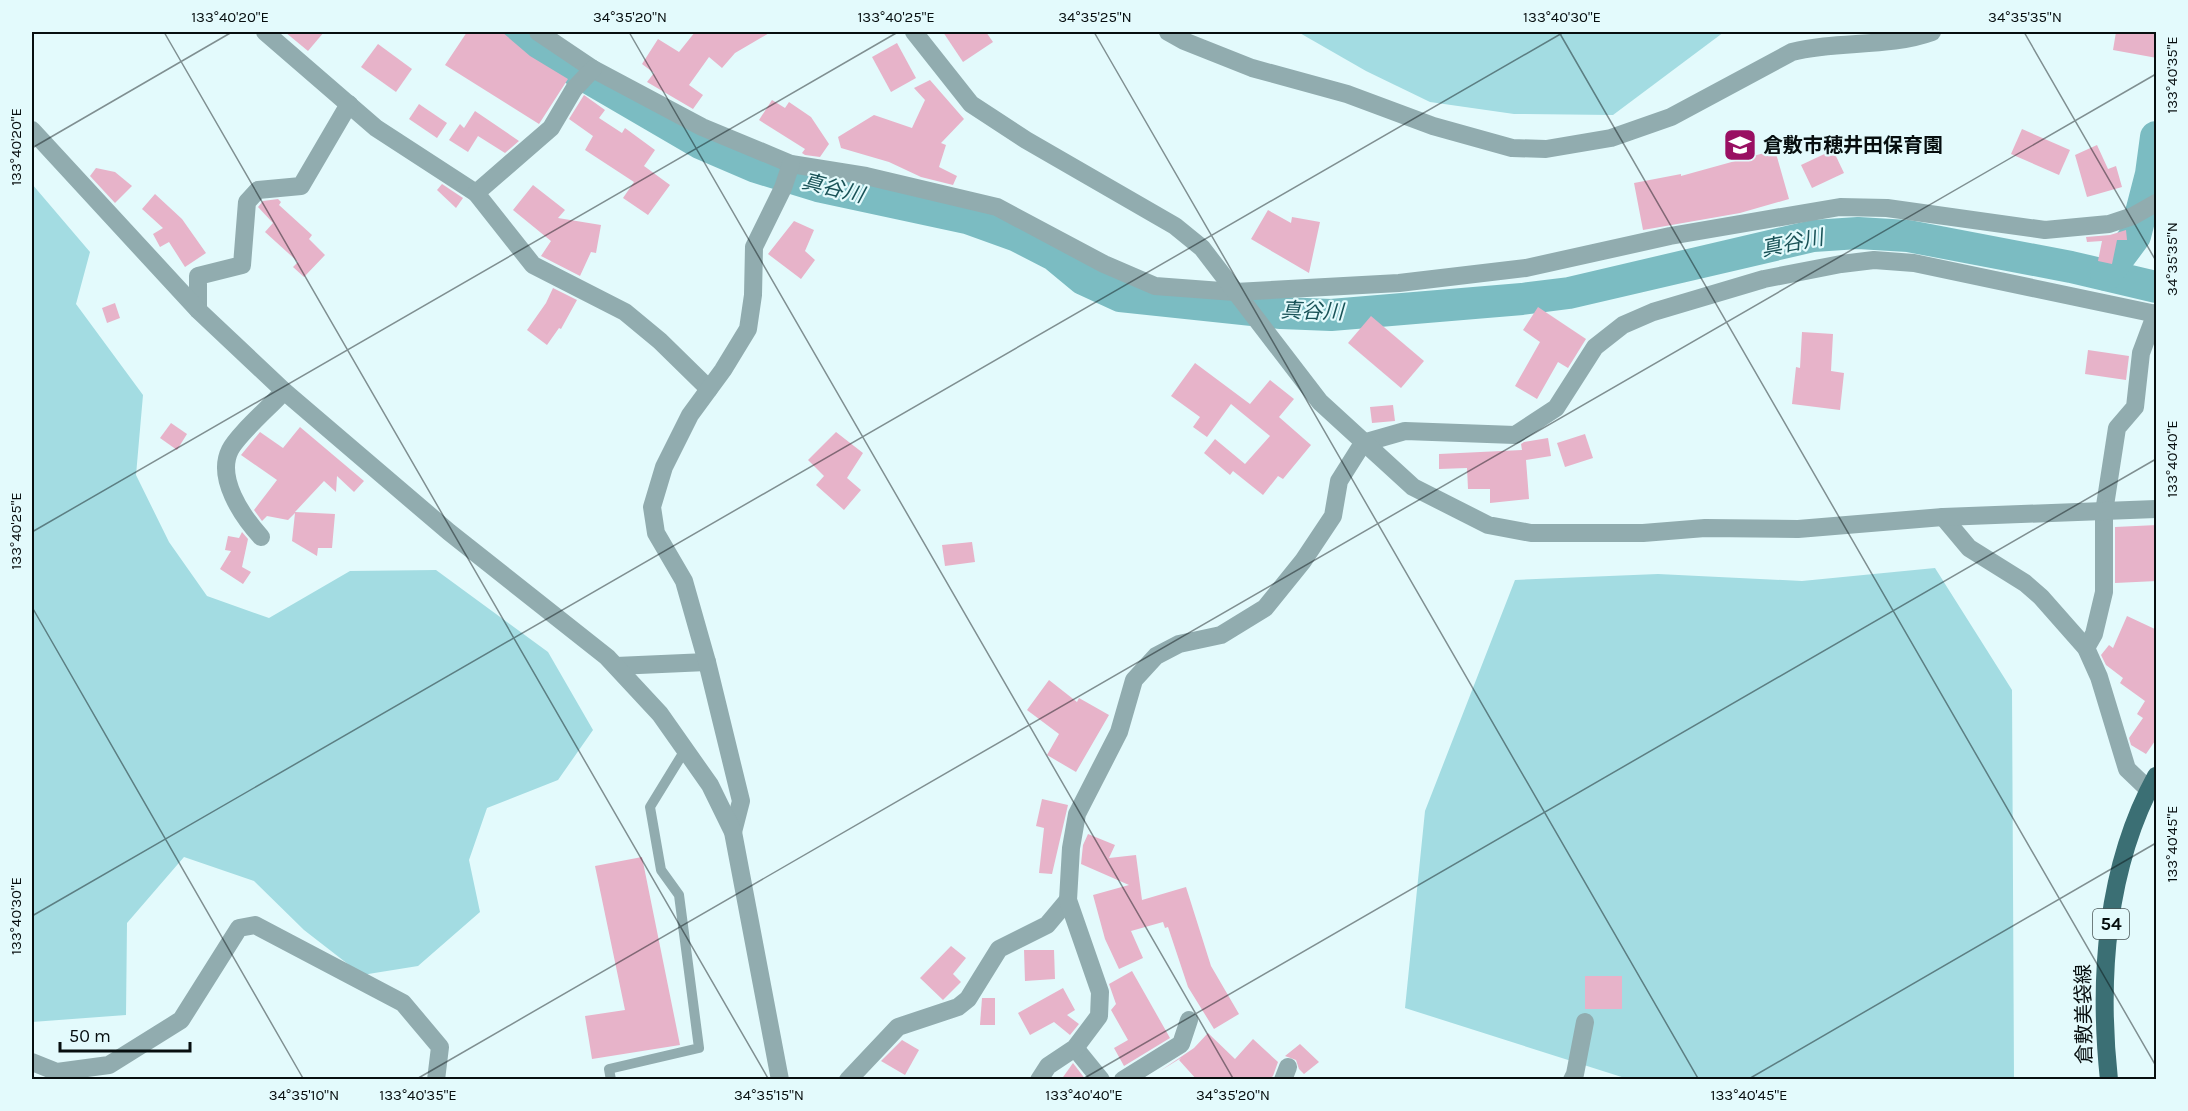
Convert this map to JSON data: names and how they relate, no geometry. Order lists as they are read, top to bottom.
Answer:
{
  "streets": {
    "main road": ["54", "倉敷美袋線"]
  },
  "water": ["真谷川"],
  "places": {
    "school or university": ["倉敷市穂井田保育園"]
  },
  "scale_bar": "50 m",
  "coordinates": [
    "133°40'20\"E",
    "34°35'20\"N",
    "133°40'25\"E",
    "34°35'25\"N",
    "133°40'30\"E",
    "34°35'35\"N",
    "133°40'35\"E",
    "133°40'40\"E",
    "133°40'45\"E",
    "34°35'10\"N",
    "34°35'15\"N"
  ]
}
